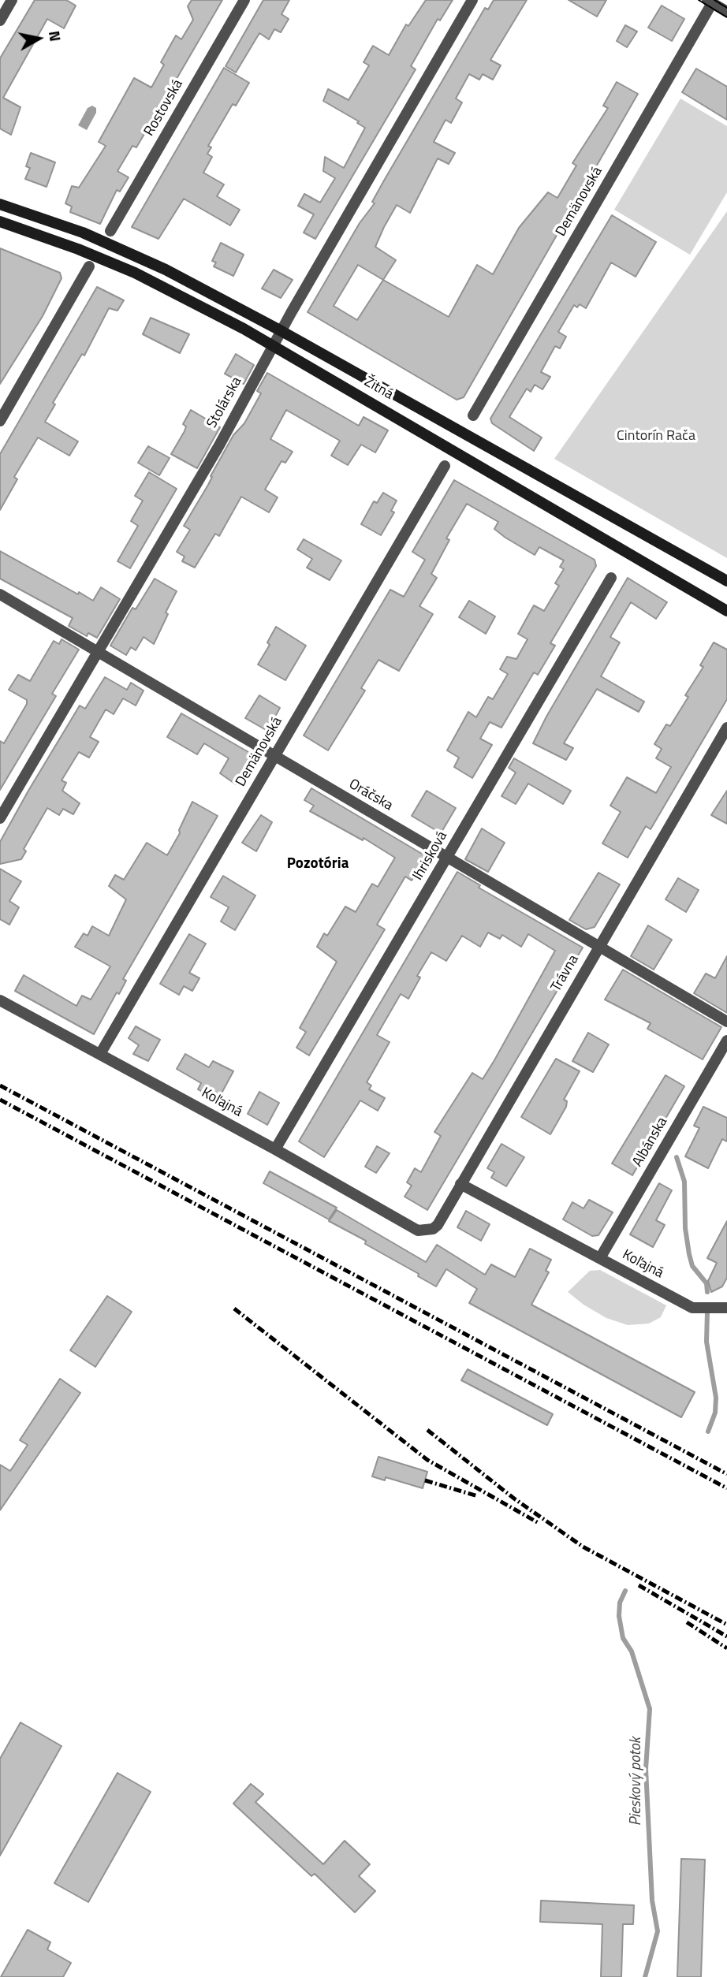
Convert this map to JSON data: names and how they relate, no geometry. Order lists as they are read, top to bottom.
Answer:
{
  "streets": {
    "main road": ["Žitná"],
    "street": [
      "Rostovská",
      "Demänovská",
      "Stolárska",
      "Oráčska",
      "Ihrisková",
      "Trávna",
      "Koľajná",
      "Albánska"
    ]
  },
  "crossings": [
    ["Demänovská", "Oráčska"],
    ["Demänovská", "Koľajná"],
    ["Žitná", "Stolárska"],
    ["Stolárska", "Oráčska"],
    ["Oráčska", "Ihrisková"],
    ["Oráčska", "Trávna"],
    ["Ihrisková", "Koľajná"],
    ["Trávna", "Koľajná"],
    ["Koľajná", "Albánska"]
  ],
  "districts": ["Pozotória"],
  "water": ["Pieskový potok"],
  "parks": ["Cintorín Rača"],
  "north": "right"
}
